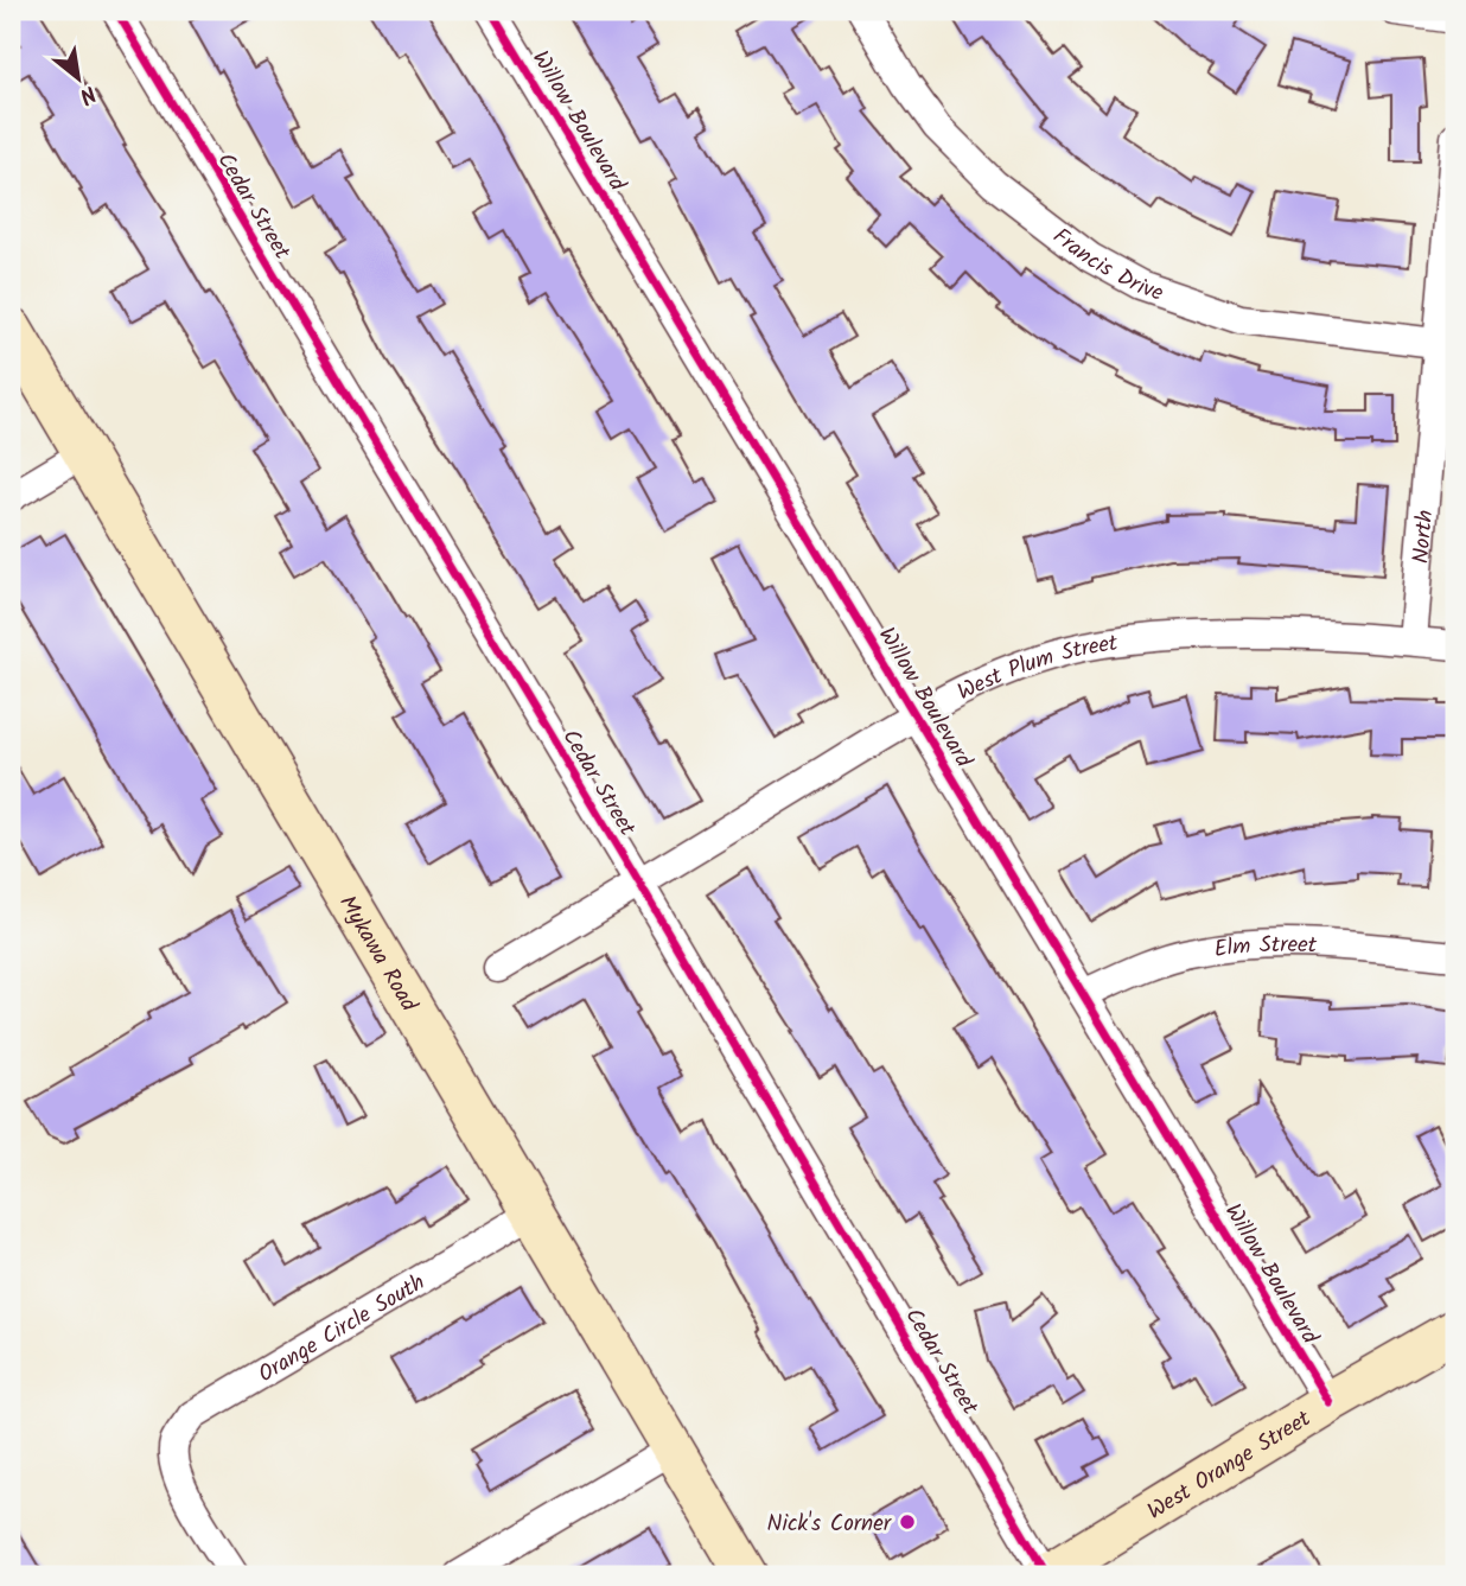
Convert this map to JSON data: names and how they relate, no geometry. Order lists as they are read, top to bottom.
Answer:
{
  "streets": {
    "main road": ["Mykawa Road", "West Orange Street"],
    "street": [
      "Willow Boulevard",
      "Cedar Street",
      "Francis Drive",
      "North",
      "West Plum Street",
      "Elm Street",
      "Orange Circle South"
    ]
  },
  "crossings": [
    ["Willow Boulevard", "West Plum Street"],
    ["Willow Boulevard", "Elm Street"],
    ["Willow Boulevard", "West Orange Street"],
    ["Cedar Street", "West Plum Street"],
    ["Cedar Street", "West Orange Street"],
    ["Francis Drive", "North"],
    ["North", "West Plum Street"],
    ["Mykawa Road", "Orange Circle South"]
  ],
  "places": ["Nick's Corner"],
  "north": "bottom right"
}
